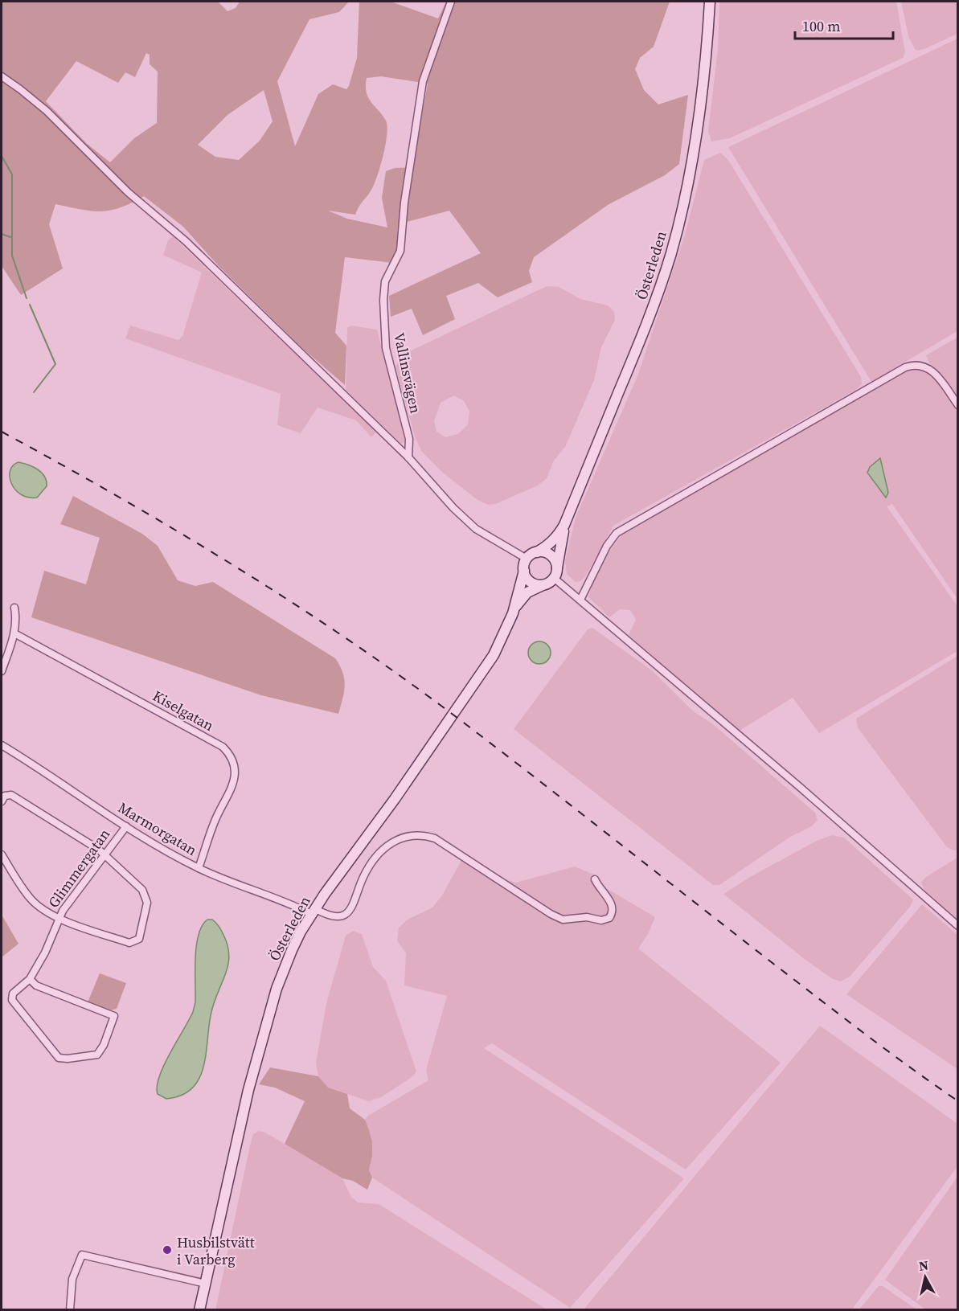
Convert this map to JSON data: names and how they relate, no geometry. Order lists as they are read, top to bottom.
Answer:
{
  "streets": {
    "main road": ["Österleden"],
    "street": [
      "Vallinsvägen",
      "Kiselgatan",
      "Marmorgatan",
      "Glimmergatan"
    ]
  },
  "crossings": [
    ["Österleden", "Marmorgatan"],
    ["Kiselgatan", "Marmorgatan"],
    ["Marmorgatan", "Glimmergatan"]
  ],
  "places": ["Husbilstvätt i Varberg"],
  "scale_bar": "100 m",
  "north": "top"
}
